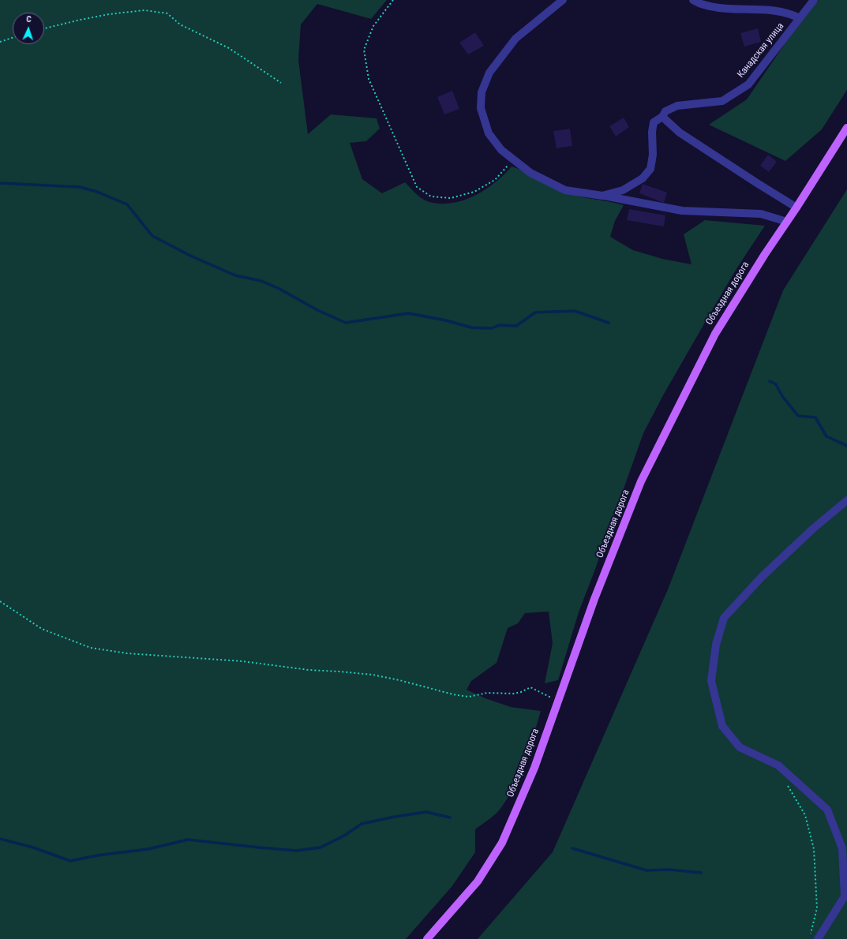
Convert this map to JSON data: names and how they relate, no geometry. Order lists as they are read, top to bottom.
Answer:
{
  "streets": {
    "main road": ["Объездная дорога"],
    "street": ["Канадская улица"]
  },
  "north": "top"
}
